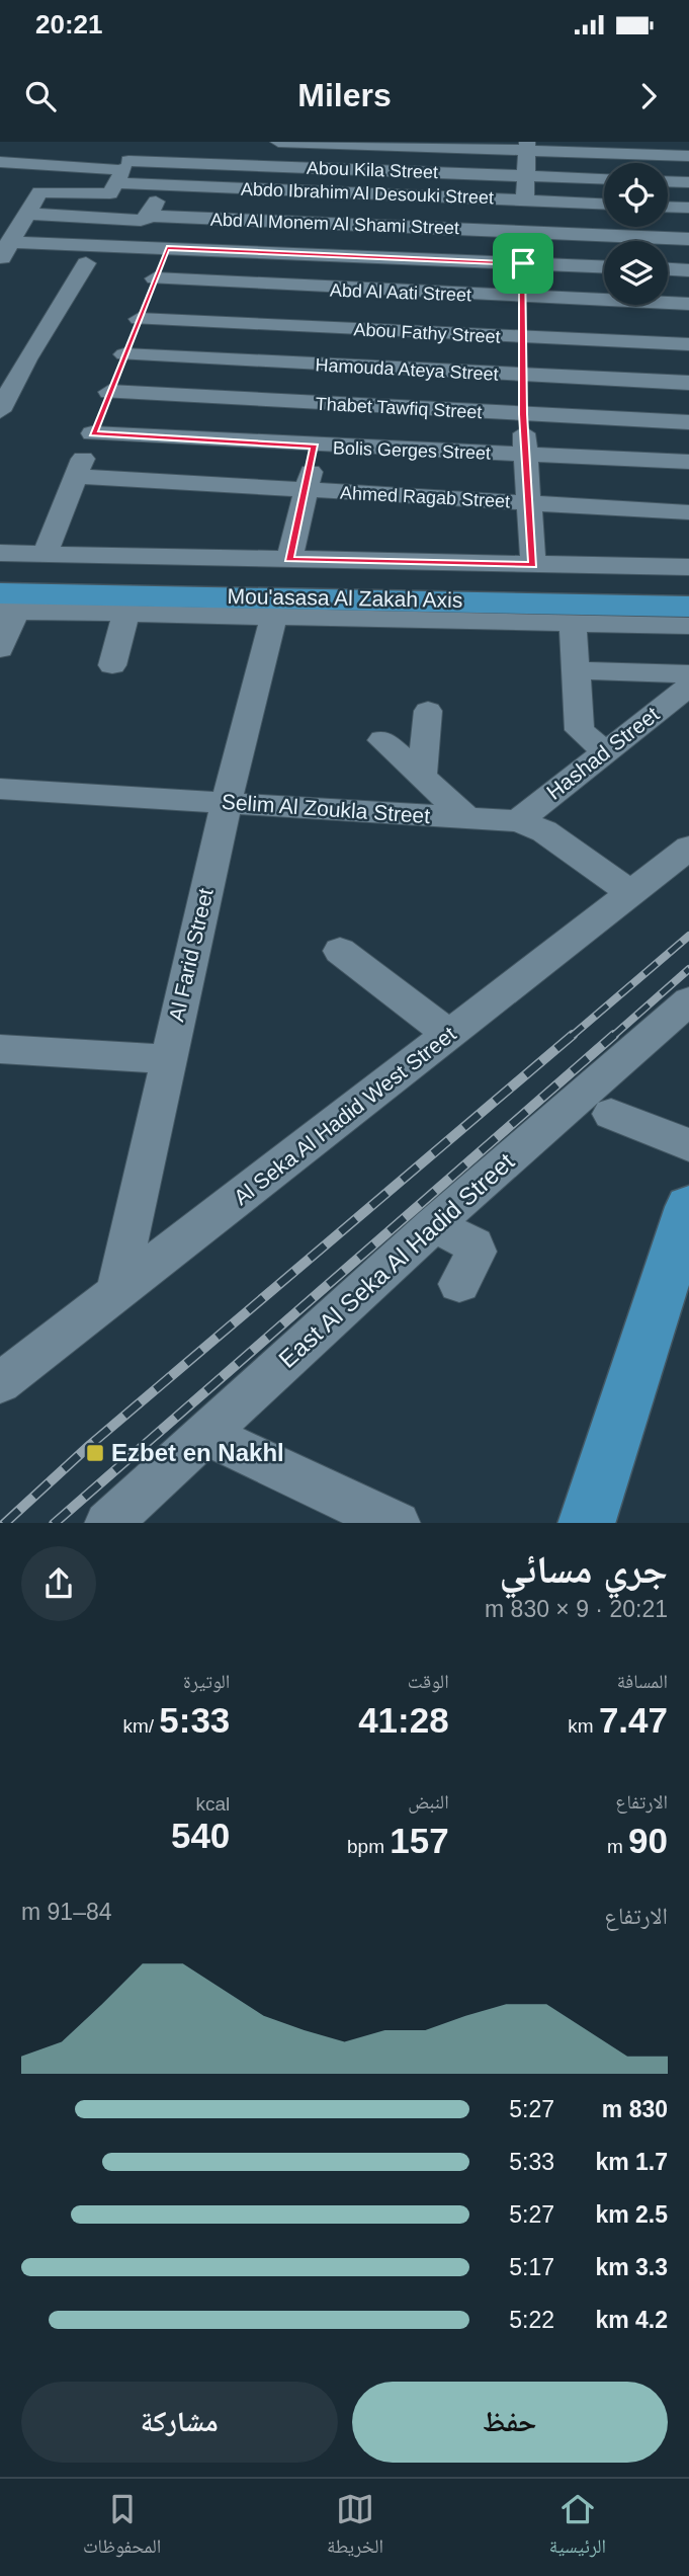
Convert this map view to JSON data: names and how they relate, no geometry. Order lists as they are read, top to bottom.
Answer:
{
  "streets": {
    "main road": ["Mou'asasa Al Zakah Axis"],
    "street": [
      "Abou Kila Street",
      "Abdo Ibrahim Al Desouki Street",
      "Abd Al Monem Al Shami Street",
      "Abd Al Aati Street",
      "Abou Fathy Street",
      "Hamouda Ateya Street",
      "Thabet Tawfiq Street",
      "Bolis Gerges Street",
      "Ahmed Ragab Street",
      "Hashad Street",
      "Selim Al Zoukla Street",
      "Al Farid Street",
      "Al Seka Al Hadid West Street",
      "East Al Seka Al Hadid Street"
    ]
  },
  "crossings": [
    ["Abou Kila Street", "Abdo Ibrahim Al Desouki Street"],
    ["Hashad Street", "Selim Al Zoukla Street"],
    ["Selim Al Zoukla Street", "Al Farid Street"],
    ["Selim Al Zoukla Street", "Al Seka Al Hadid West Street"],
    ["Al Farid Street", "Al Seka Al Hadid West Street"]
  ],
  "places": {
    "transit": ["Ezbet en Nakhl"]
  },
  "page": {
    "status": "20:21",
    "header": "Milers",
    "heading": ["جري مسائي", "20:21 · 9 × 830 m"],
    "stats": [
      ["المسافة", "7.47 km"],
      ["الوقت", "41:28"],
      ["الوتيرة", "5:33 /km"],
      ["الارتفاع", "90 m"],
      ["النبض", "157 bpm"],
      ["kcal", "540"]
    ],
    "chart": ["الارتفاع", "84–91 m"],
    "list": [
      {
        "name": "830 m",
        "note": "5:27"
      },
      {
        "name": "1.7 km",
        "note": "5:33"
      },
      {
        "name": "2.5 km",
        "note": "5:27"
      },
      {
        "name": "3.3 km",
        "note": "5:17"
      },
      {
        "name": "4.2 km",
        "note": "5:22"
      }
    ],
    "buttons": ["حفظ", "مشاركة"],
    "tabs": ["الرئيسية", "الخريطة", "المحفوظات"]
  }
}
